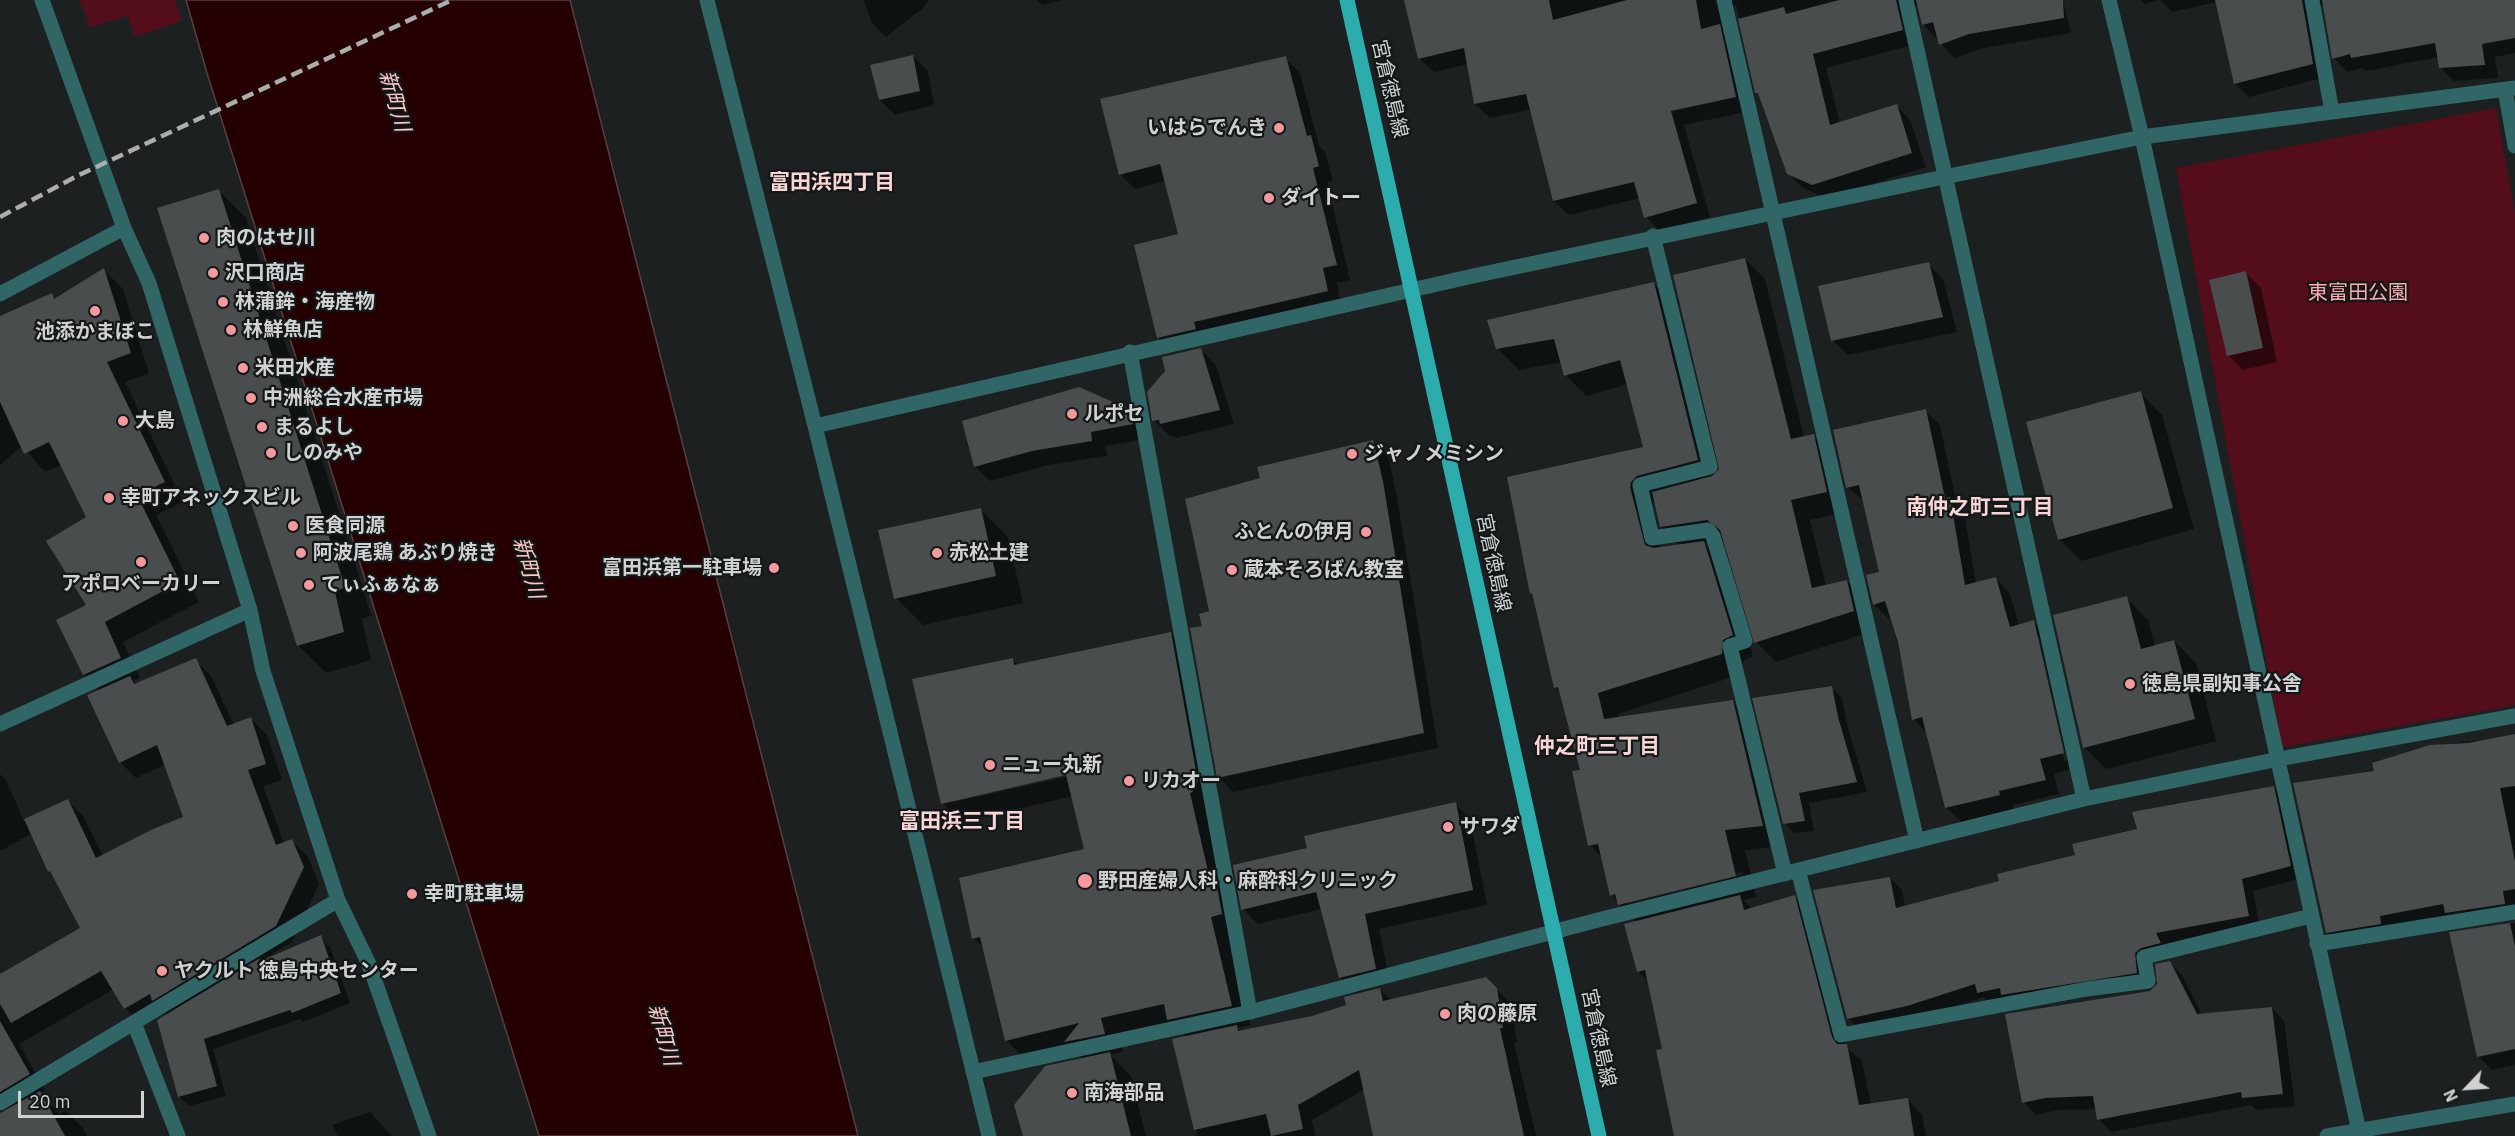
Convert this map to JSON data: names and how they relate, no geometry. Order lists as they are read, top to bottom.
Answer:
{
  "streets": {
    "main road": ["宮倉徳島線"]
  },
  "districts": [
    "富田浜四丁目",
    "南仲之町三丁目",
    "仲之町三丁目",
    "富田浜三丁目"
  ],
  "water": ["新町川"],
  "parks": ["東富田公園"],
  "places": [
    "いはらでんき",
    "ダイトー",
    "肉のはせ川",
    "沢口商店",
    "林蒲鉾・海産物",
    "池添かまぼこ",
    "林鮮魚店",
    "米田水産",
    "中洲総合水産市場",
    "ルポセ",
    "大島",
    "まるよし",
    "しのみや",
    "ジャノメミシン",
    "幸町アネックスビル",
    "医食同源",
    "ふとんの伊月",
    "阿波尾鶏 あぶり焼き",
    "赤松土建",
    "アポロベーカリー",
    "富田浜第一駐車場",
    "蔵本そろばん教室",
    "てぃふぁなぁ",
    "徳島県副知事公舎",
    "ニュー丸新",
    "リカオー",
    "サワダ",
    "野田産婦人科・麻酔科クリニック",
    "幸町駐車場",
    "ヤクルト 徳島中央センター",
    "肉の藤原",
    "南海部品"
  ],
  "scale_bar": "20 m",
  "north": "bottom left"
}
